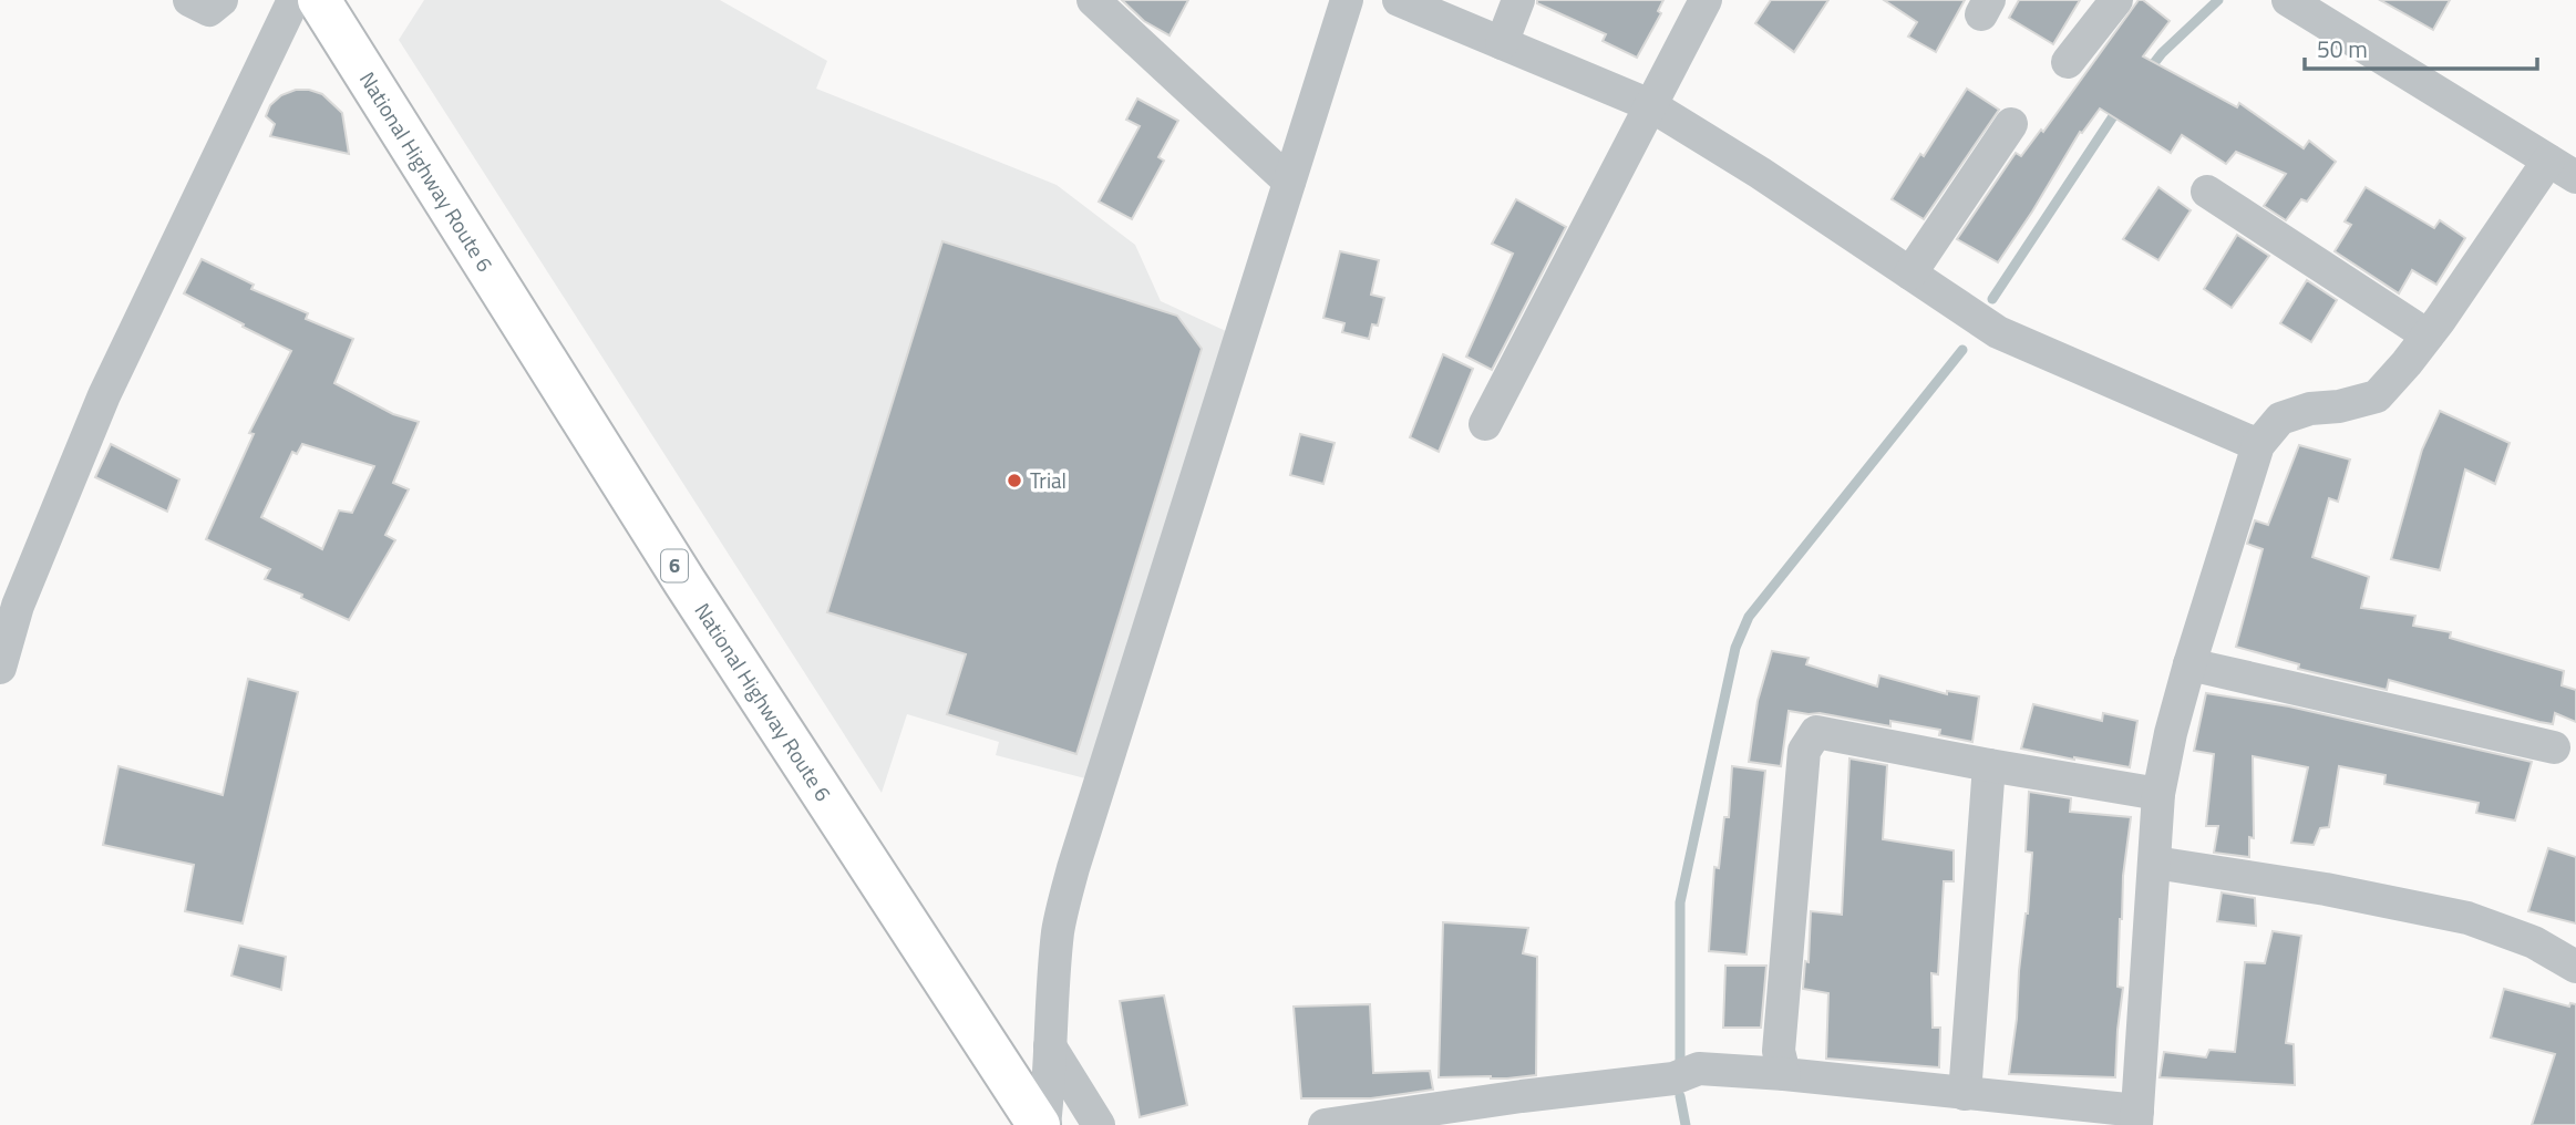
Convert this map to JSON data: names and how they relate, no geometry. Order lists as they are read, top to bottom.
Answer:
{
  "streets": {
    "highway": ["National Highway Route 6", "6"]
  },
  "places": ["Trial"],
  "scale_bar": "50 m"
}
